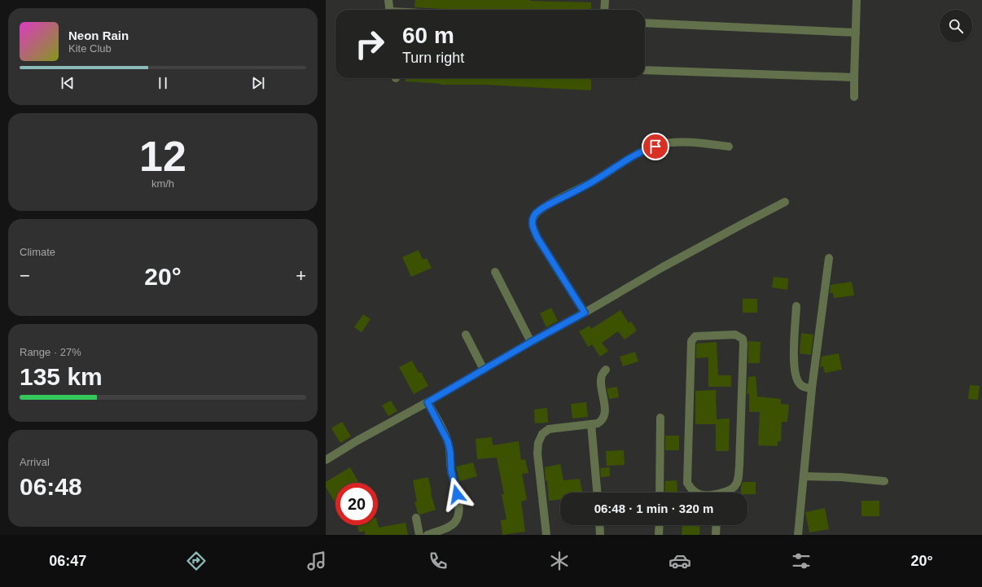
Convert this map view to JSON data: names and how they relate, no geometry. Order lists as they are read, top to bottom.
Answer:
{
  "page": {
    "turn": ["60 m", "Turn right"],
    "song": ["Neon Rain", "Kite Club"],
    "tile": [
      ["12", "km/h"],
      "Climate",
      ["Range · 27%", "135 km"],
      ["Arrival", "06:48"]
    ],
    "heat": ["−", "20°", "+"],
    "limit": "20",
    "trip": "06:48 · 1 min · 320 m",
    "tabs": ["06:47", "20°"]
  }
}
